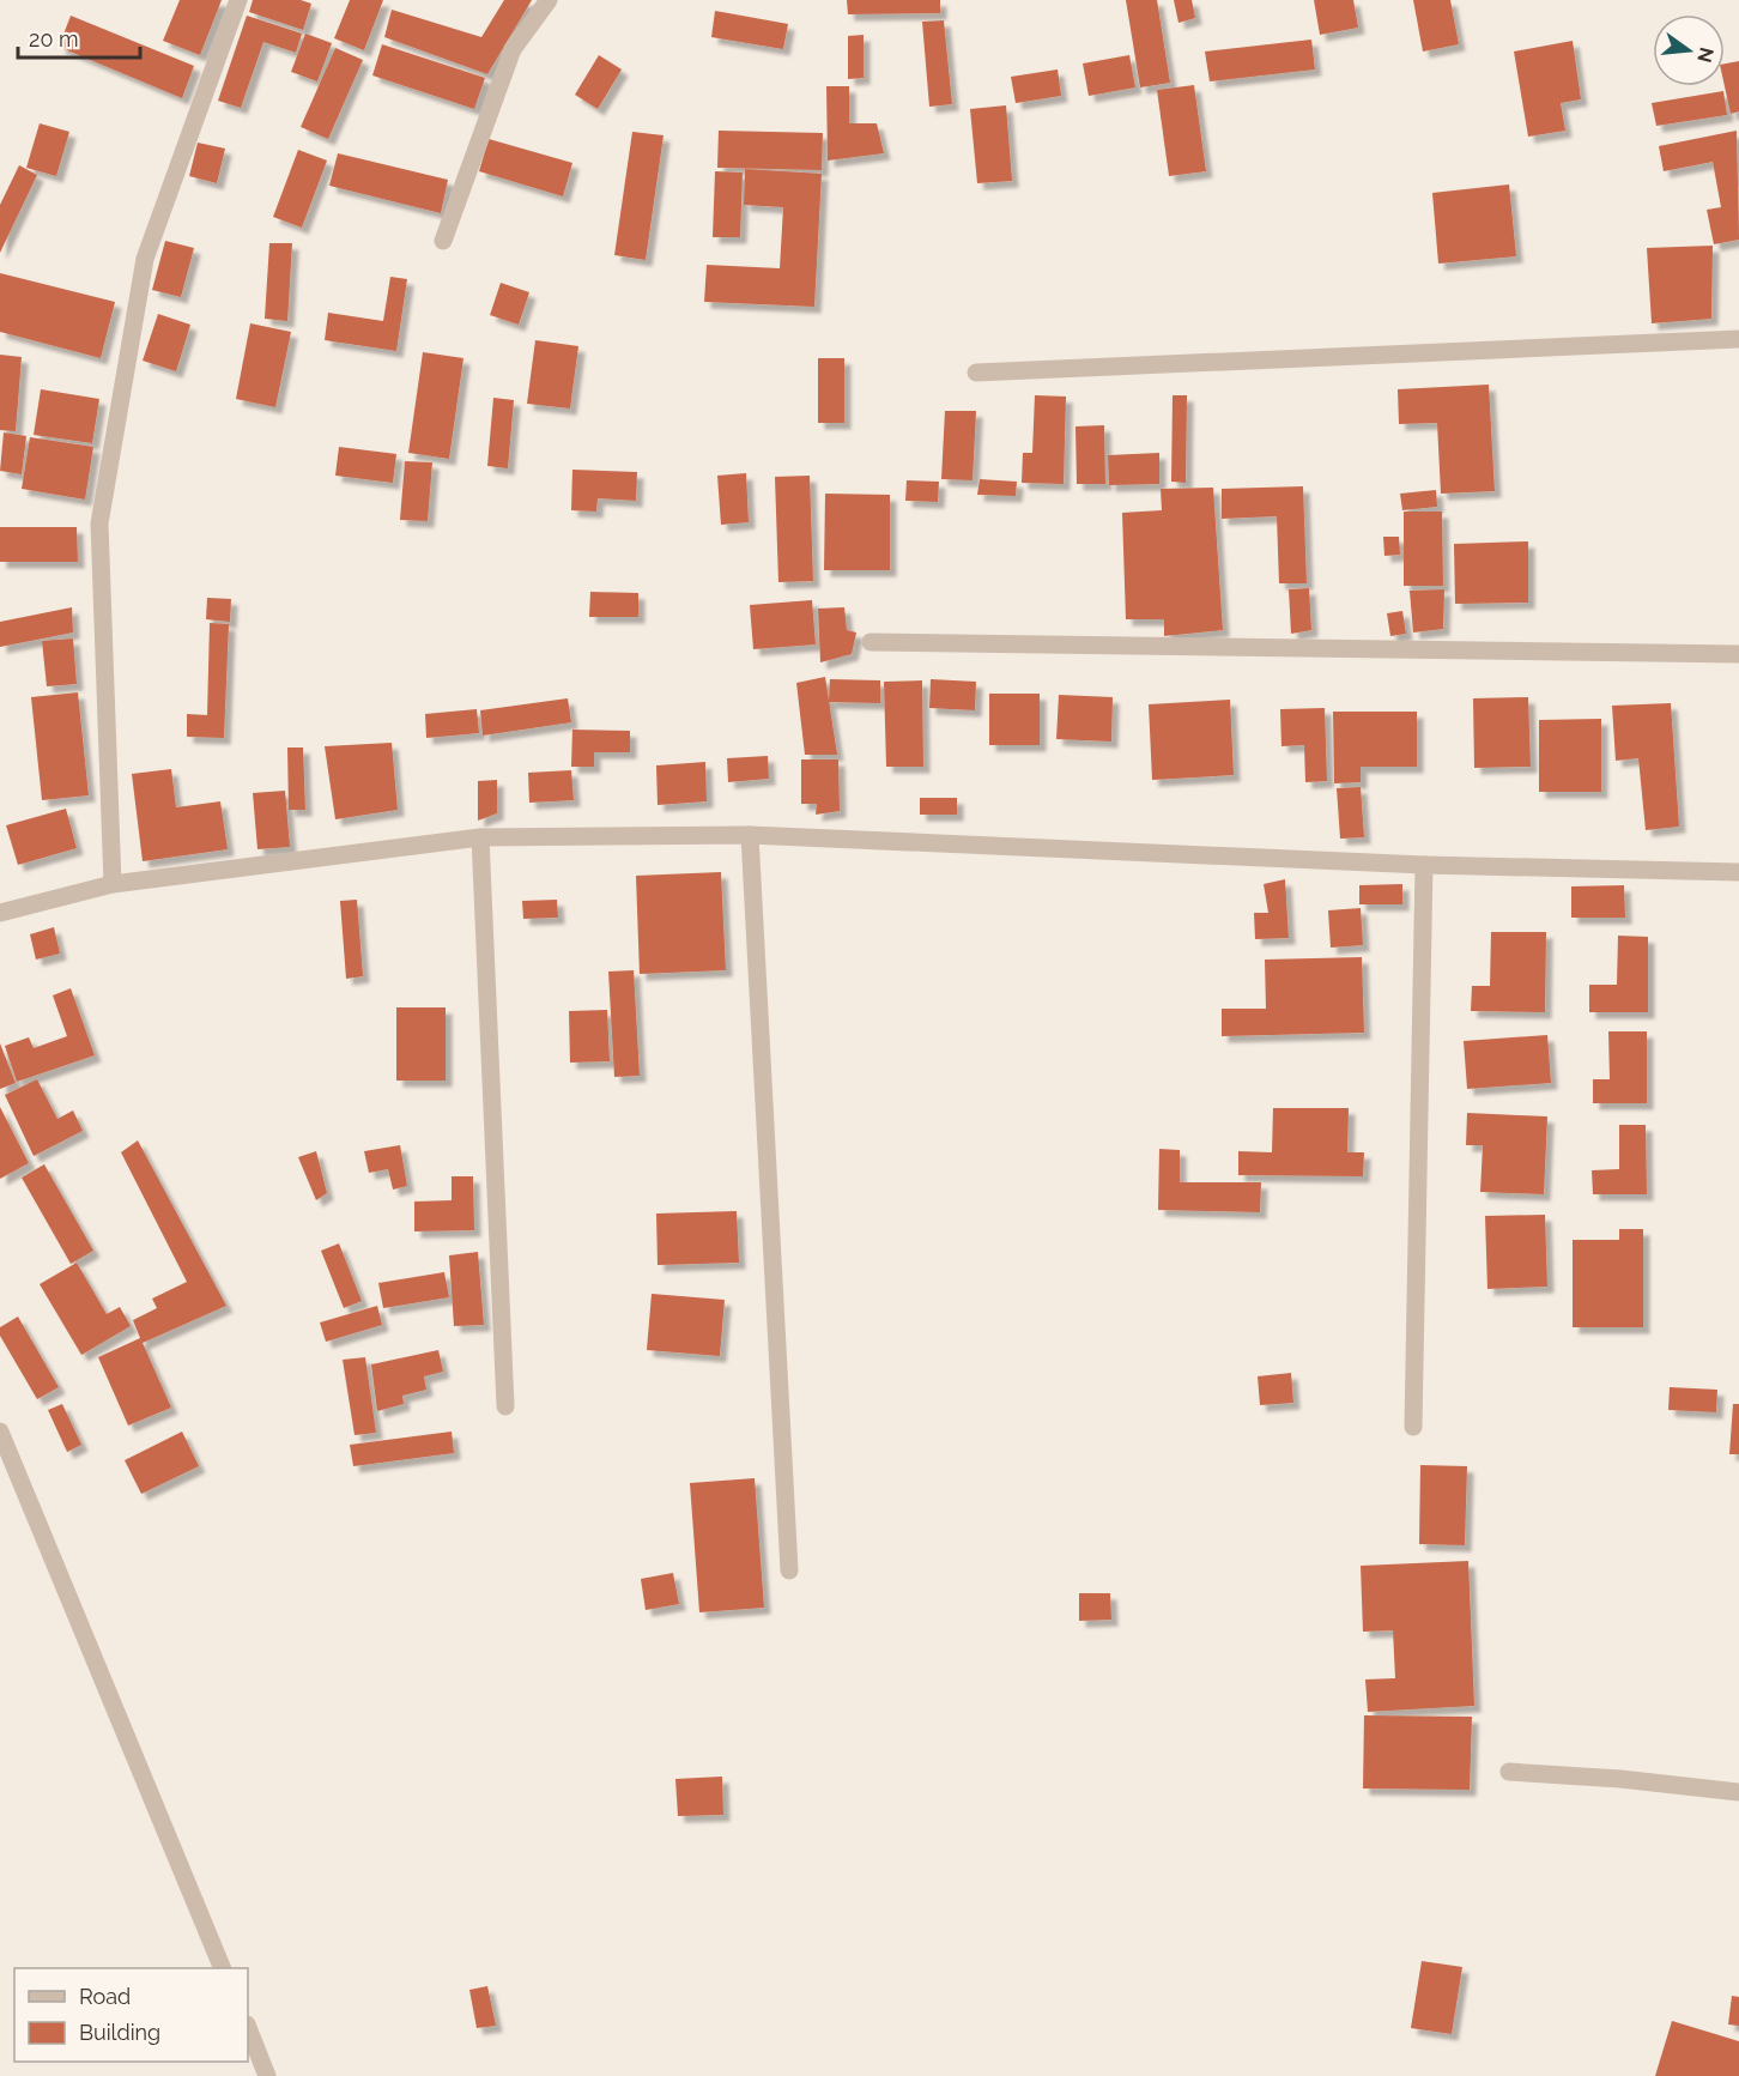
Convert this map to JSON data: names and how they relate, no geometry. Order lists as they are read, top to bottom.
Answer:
{
  "legend": ["Road", "Building"],
  "scale_bar": "20 m",
  "north": "right"
}
